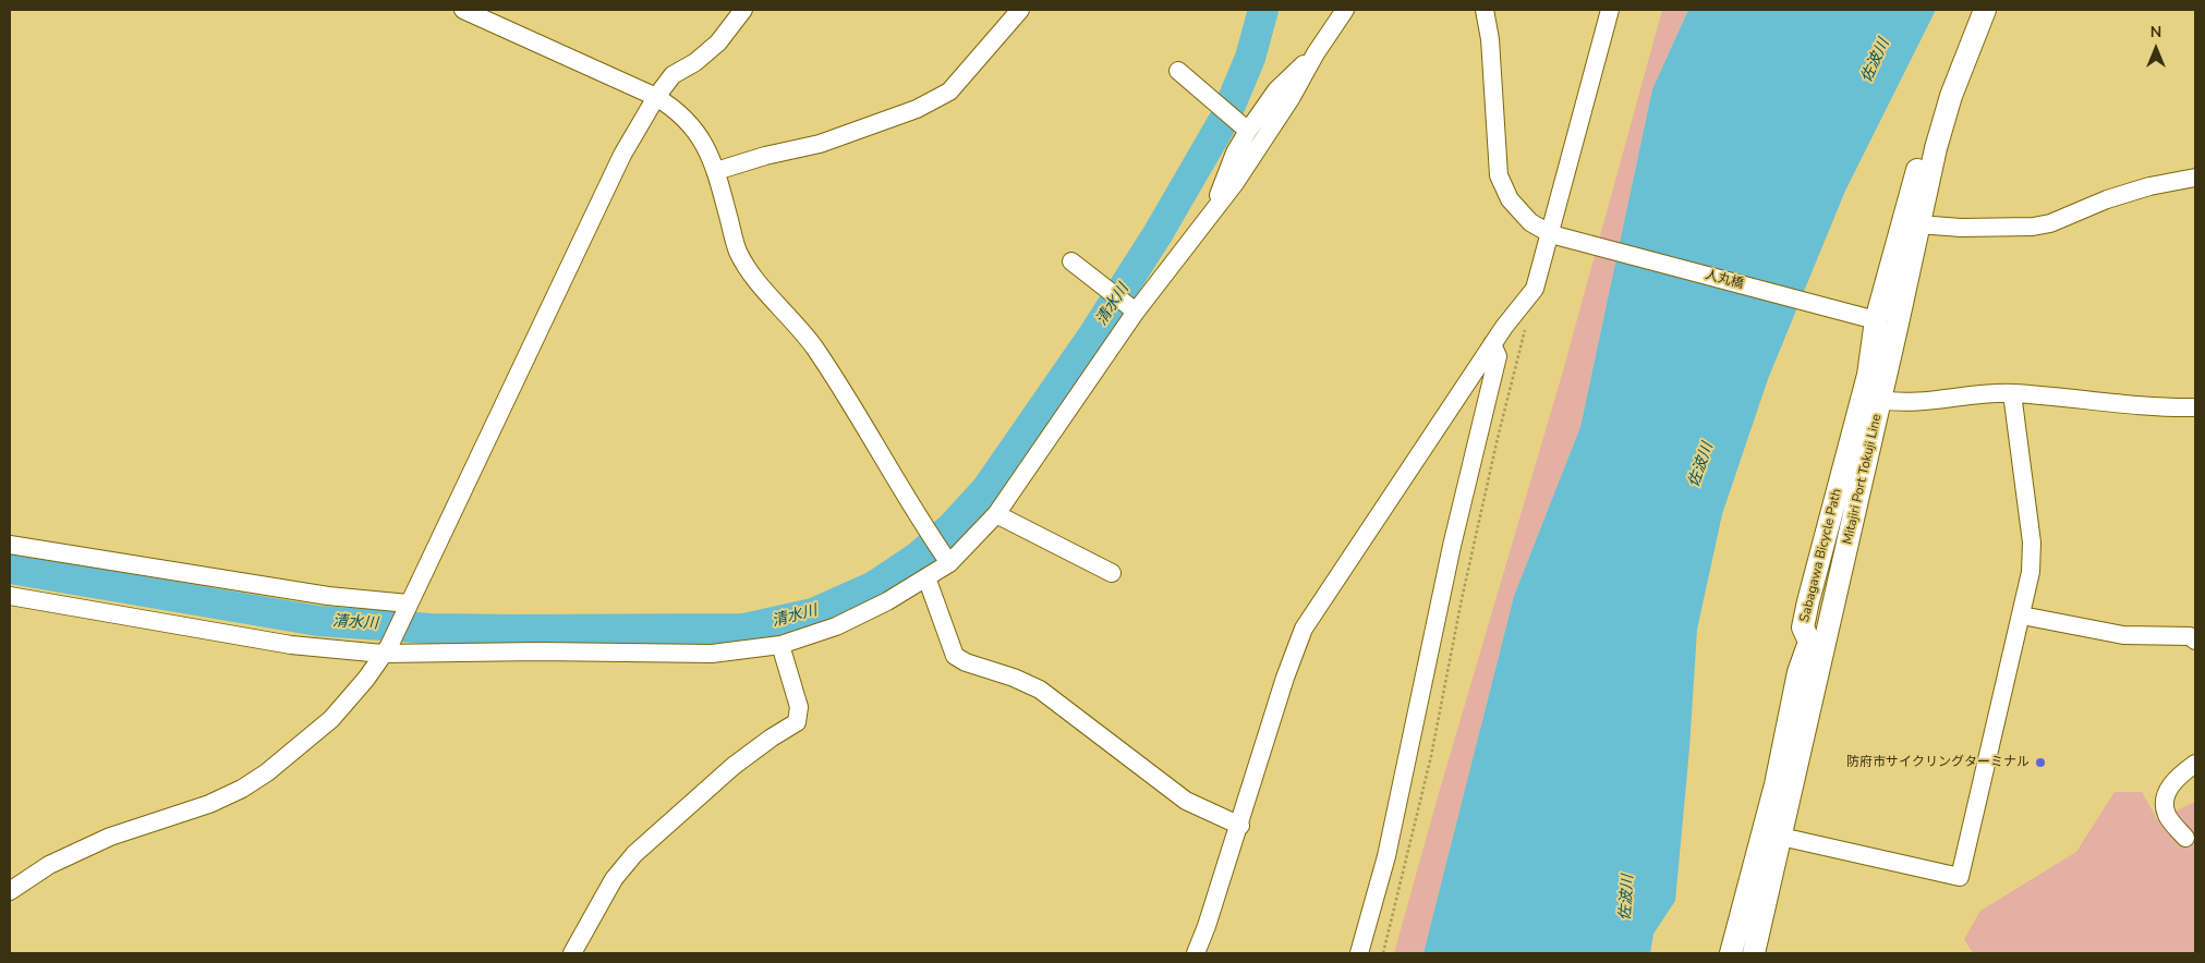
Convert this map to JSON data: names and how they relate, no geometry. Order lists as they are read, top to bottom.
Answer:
{
  "streets": {
    "main road": ["Mitajiri Port Tokuji Line", "Sabagawa Bicycle Path"],
    "street": ["人丸橋"]
  },
  "crossings": [
    ["人丸橋", "Sabagawa Bicycle Path"],
    ["Mitajiri Port Tokuji Line", "Sabagawa Bicycle Path"]
  ],
  "water": ["佐波川", "清水川"],
  "places": ["防府市サイクリングターミナル"],
  "north": "top"
}
